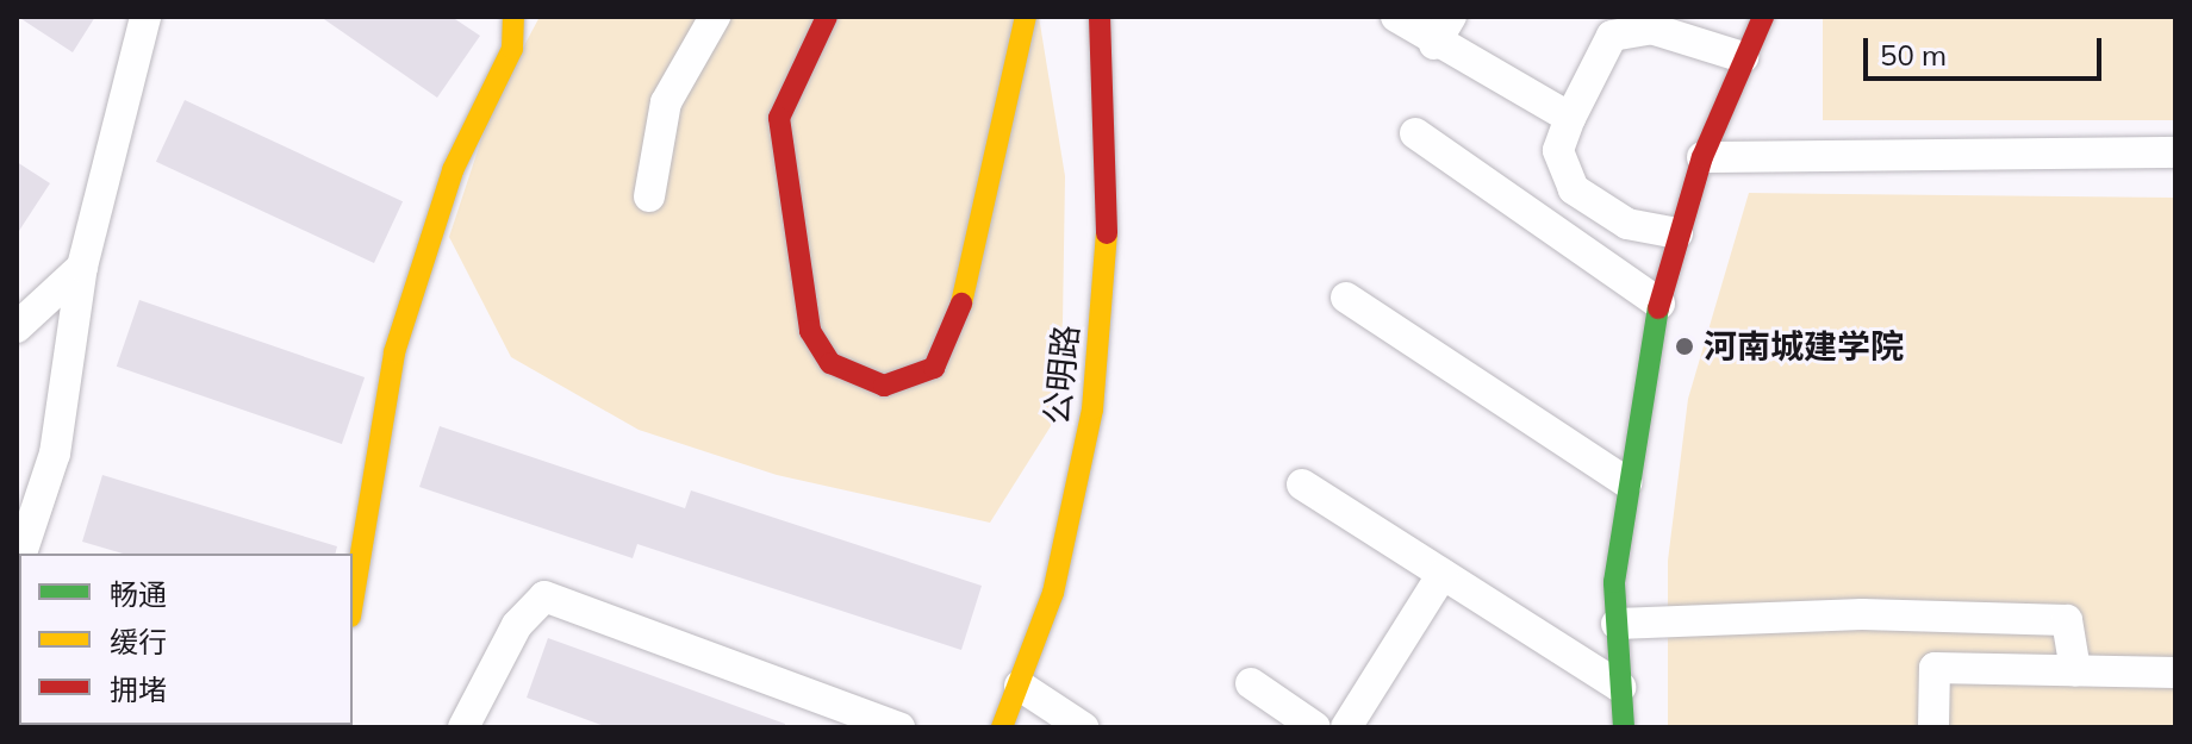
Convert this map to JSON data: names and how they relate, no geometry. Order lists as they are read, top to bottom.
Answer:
{
  "streets": {
    "street": ["公明路"]
  },
  "places": ["河南城建学院"],
  "legend": ["畅通", "缓行", "拥堵"],
  "scale_bar": "50 m"
}
